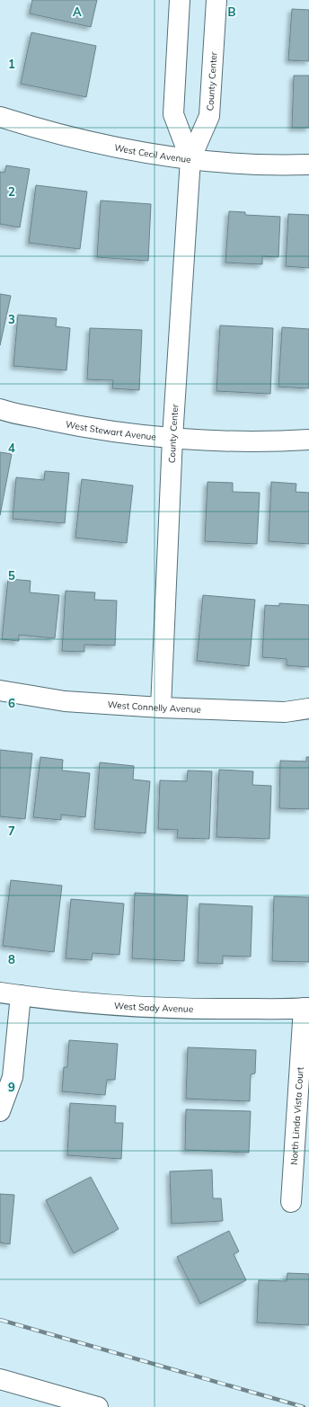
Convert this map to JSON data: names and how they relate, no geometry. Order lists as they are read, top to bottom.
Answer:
{
  "streets": {
    "street": [
      "County Center",
      "West Cecil Avenue",
      "West Stewart Avenue",
      "West Connelly Avenue",
      "West Sady Avenue",
      "North Linda Vista Court"
    ]
  },
  "crossings": [
    ["County Center", "West Cecil Avenue"],
    ["County Center", "West Stewart Avenue"],
    ["County Center", "West Connelly Avenue"],
    ["West Sady Avenue", "North Linda Vista Court"]
  ],
  "grid": {
    "columns": ["A", "B"],
    "rows": [
      "1",
      "2",
      "3",
      "4",
      "5",
      "6",
      "7",
      "8",
      "9"
    ]
  }
}
